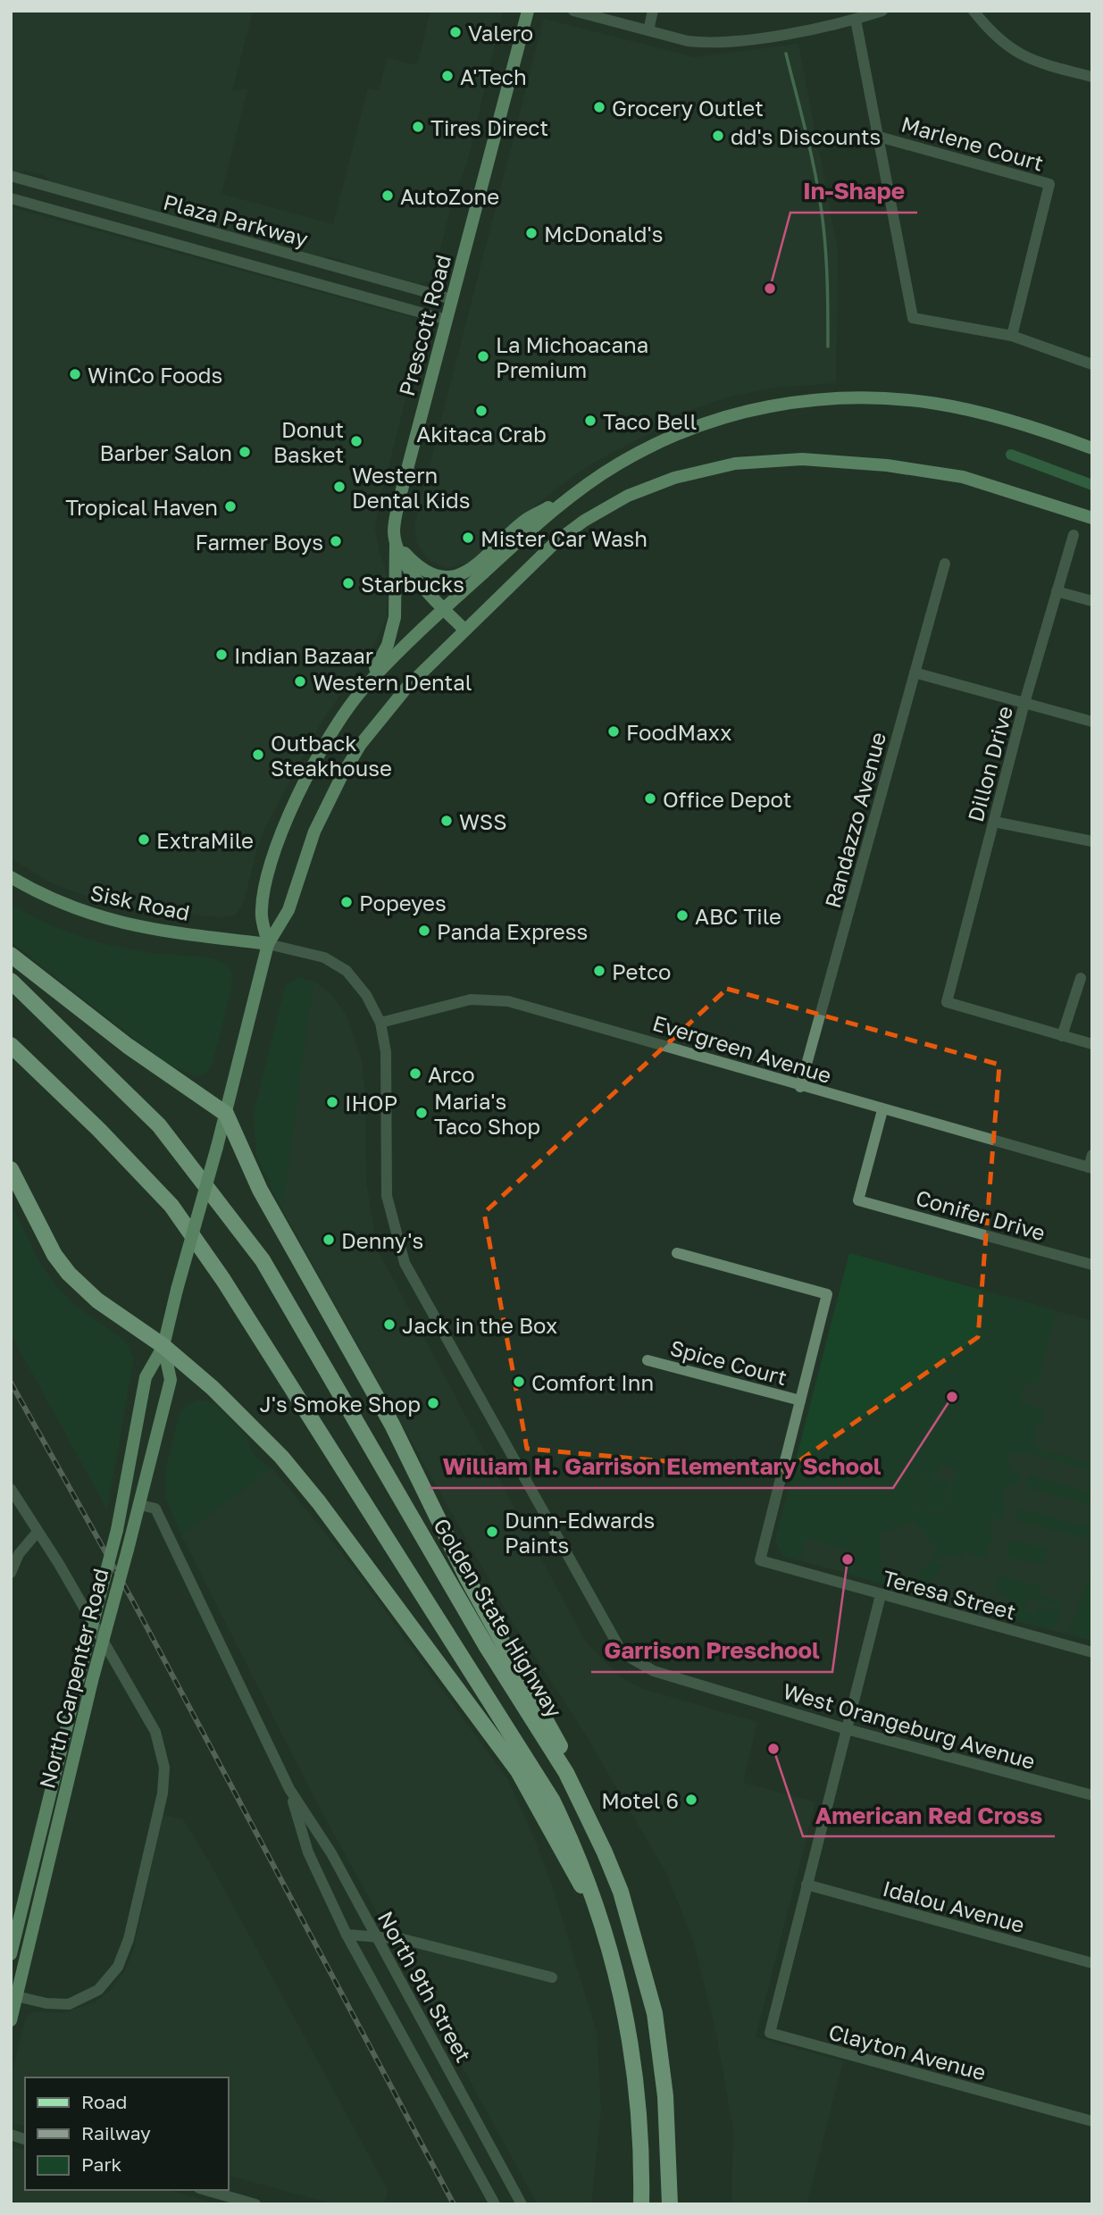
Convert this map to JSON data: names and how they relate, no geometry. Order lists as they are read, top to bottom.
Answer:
{
  "streets": {
    "highway": ["Golden State Highway"],
    "main road": ["Prescott Road", "Sisk Road", "North Carpenter Road"],
    "street": [
      "Marlene Court",
      "Plaza Parkway",
      "Dillon Drive",
      "Randazzo Avenue",
      "Evergreen Avenue",
      "Conifer Drive",
      "Spice Court",
      "Teresa Street",
      "West Orangeburg Avenue",
      "Idalou Avenue",
      "North 9th Street",
      "Clayton Avenue"
    ]
  },
  "crossings": [
    ["Plaza Parkway", "Prescott Road"],
    ["Randazzo Avenue", "Evergreen Avenue"],
    ["Sisk Road", "North Carpenter Road"],
    ["Sisk Road", "West Orangeburg Avenue"],
    ["Evergreen Avenue", "Conifer Drive"],
    ["Evergreen Avenue", "West Orangeburg Avenue"],
    ["Spice Court", "Teresa Street"],
    ["North Carpenter Road", "West Orangeburg Avenue"],
    ["North Carpenter Road", "North 9th Street"],
    ["Idalou Avenue", "Clayton Avenue"]
  ],
  "places": [
    "Valero",
    "A'Tech",
    "Grocery Outlet",
    "Tires Direct",
    "dd's Discounts",
    "AutoZone",
    "McDonald's",
    "In-Shape",
    "La Michoacana Premium",
    "WinCo Foods",
    "Akitaca Crab",
    "Taco Bell",
    "Donut Basket",
    "Barber Salon",
    "Western Dental Kids",
    "Tropical Haven",
    "Mister Car Wash",
    "Farmer Boys",
    "Starbucks",
    "Indian Bazaar",
    "Western Dental",
    "FoodMaxx",
    "Outback Steakhouse",
    "Office Depot",
    "WSS",
    "ExtraMile",
    "Popeyes",
    "ABC Tile",
    "Panda Express",
    "Petco",
    "Arco",
    "IHOP",
    "Maria's Taco Shop",
    "Denny's",
    "Jack in the Box",
    "Comfort Inn",
    "William H. Garrison Elementary School",
    "J's Smoke Shop",
    "Dunn-Edwards Paints",
    "Garrison Preschool",
    "American Red Cross",
    "Motel 6"
  ],
  "legend": ["Road", "Railway", "Park"]
}
